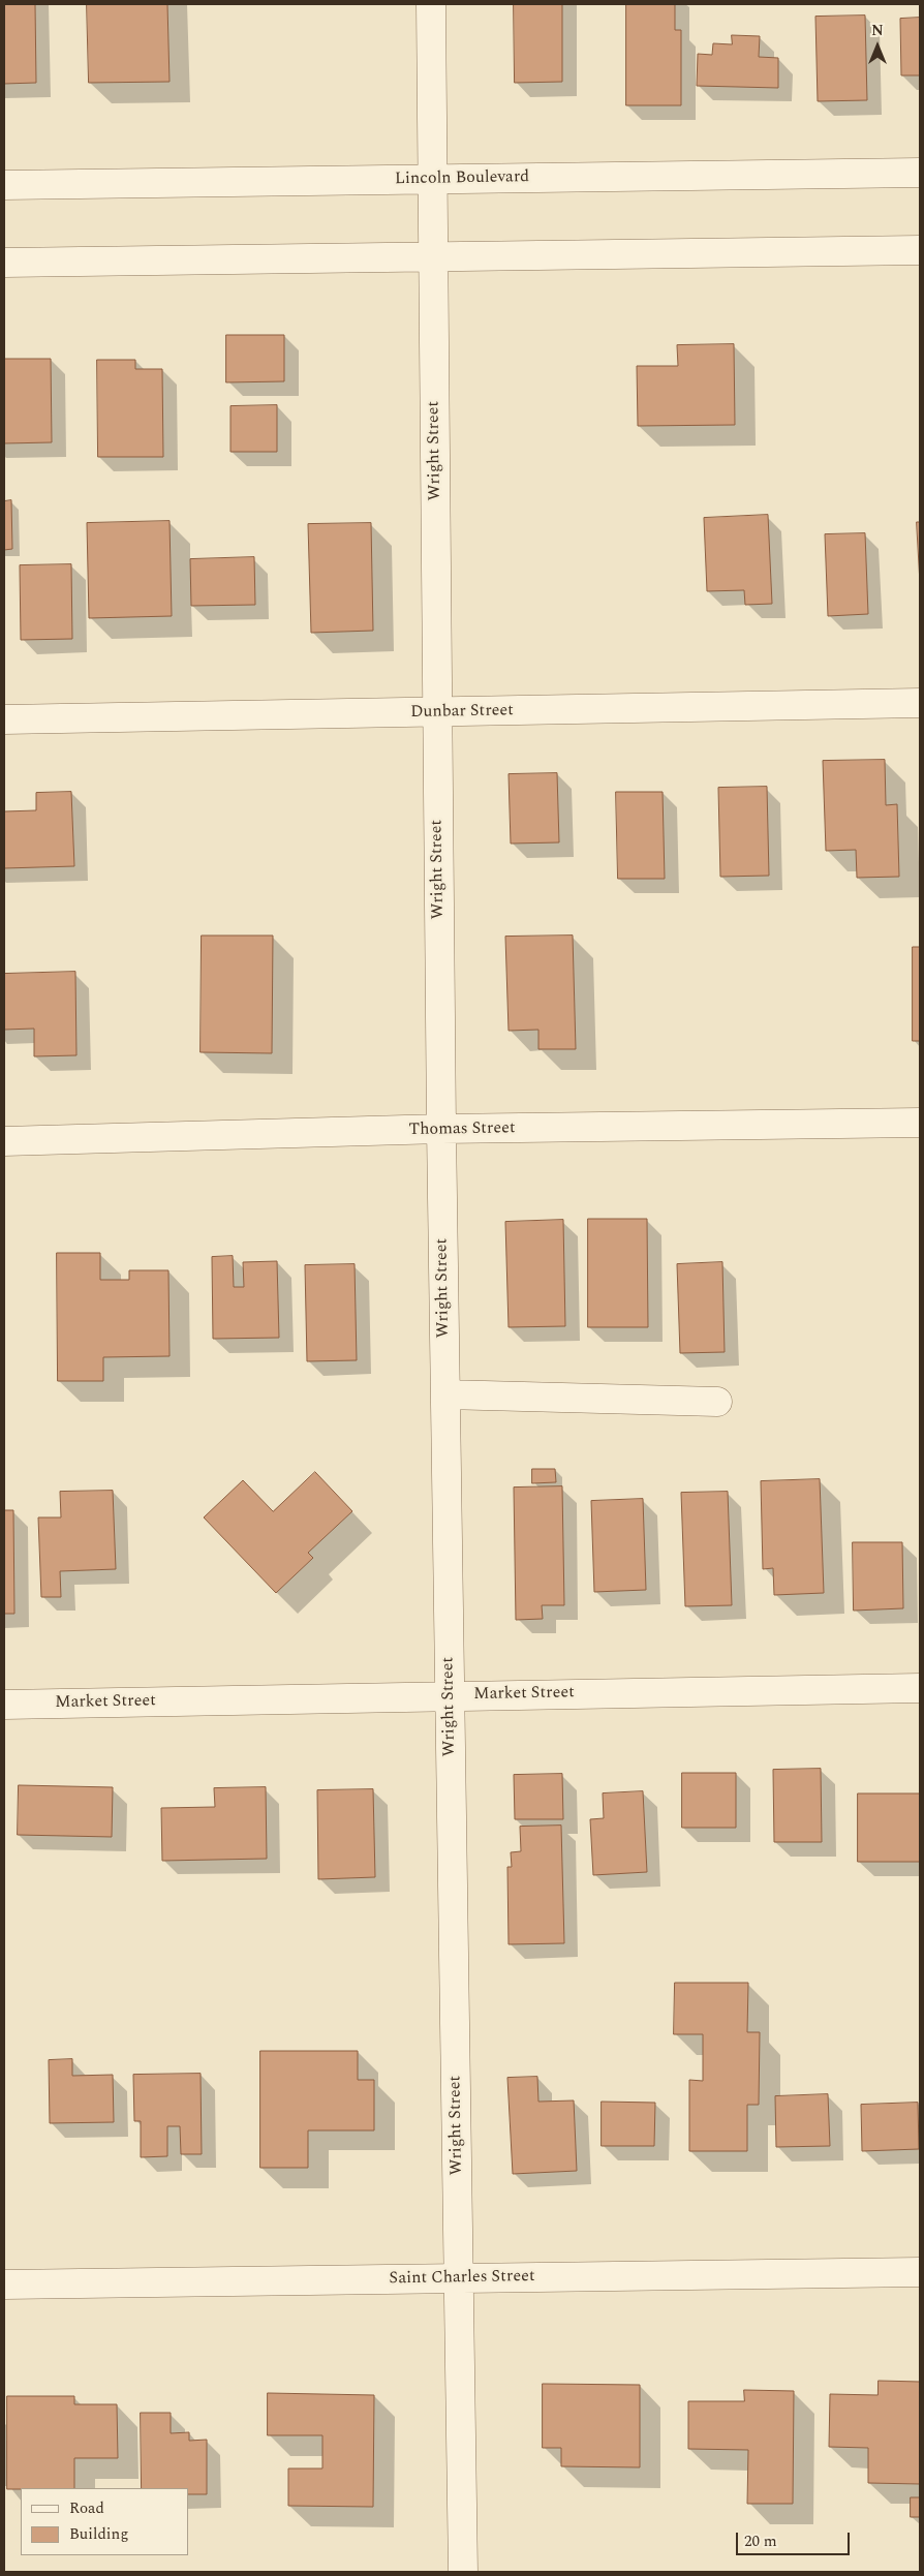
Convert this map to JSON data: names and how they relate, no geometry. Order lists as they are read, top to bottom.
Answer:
{
  "streets": {
    "street": [
      "Lincoln Boulevard",
      "Wright Street",
      "Dunbar Street",
      "Thomas Street",
      "Market Street",
      "Saint Charles Street"
    ]
  },
  "crossings": [
    ["Lincoln Boulevard", "Wright Street"],
    ["Wright Street", "Dunbar Street"],
    ["Wright Street", "Thomas Street"],
    ["Wright Street", "Market Street"],
    ["Wright Street", "Saint Charles Street"]
  ],
  "legend": ["Road", "Building"],
  "scale_bar": "20 m",
  "north": "top"
}
